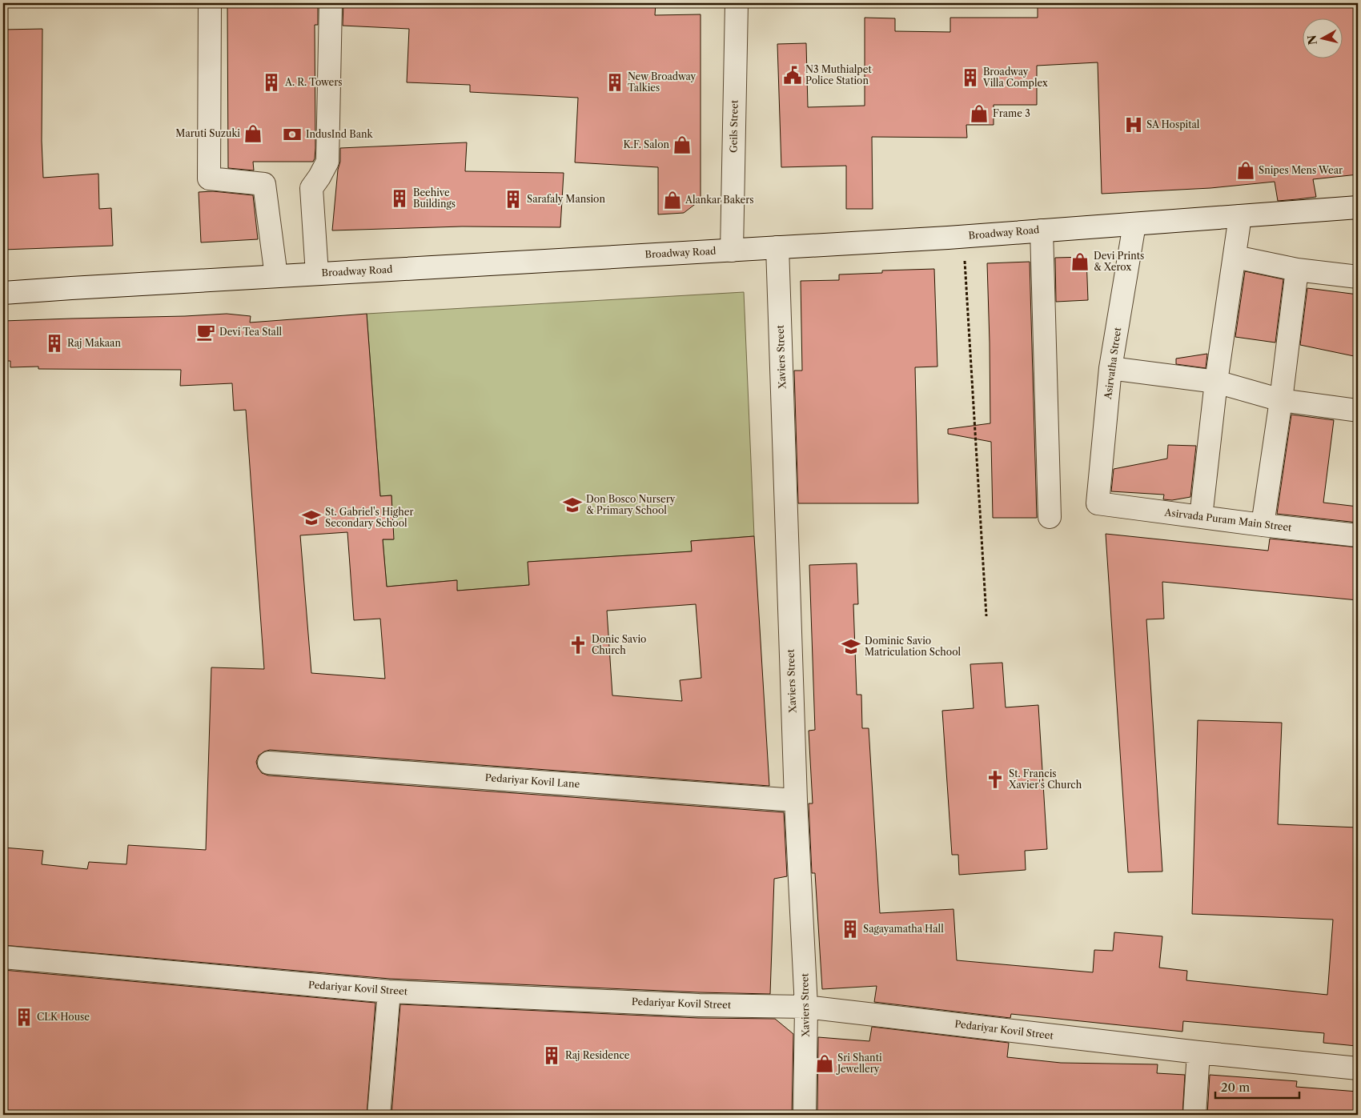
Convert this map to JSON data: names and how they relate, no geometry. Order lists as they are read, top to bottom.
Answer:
{
  "streets": {
    "street": [
      "Geils Street",
      "Broadway Road",
      "Xaviers Street",
      "Asirvatha Street",
      "Asirvada Puram Main Street",
      "Pedariyar Kovil Lane",
      "Pedariyar Kovil Street"
    ]
  },
  "crossings": [
    ["Geils Street", "Broadway Road"],
    ["Broadway Road", "Xaviers Street"],
    ["Broadway Road", "Asirvatha Street"],
    ["Xaviers Street", "Pedariyar Kovil Lane"],
    ["Xaviers Street", "Pedariyar Kovil Street"],
    ["Asirvatha Street", "Asirvada Puram Main Street"]
  ],
  "places": {
    "public building": ["N3 Muthialpet Police Station"],
    "building": [
      "Broadway Villa Complex",
      "A. R. Towers",
      "New Broadway Talkies",
      "Beehive Buildings",
      "Sarafaly Mansion",
      "Raj Makaan",
      "Sagayamatha Hall",
      "CLK House",
      "Raj Residence"
    ],
    "shop": [
      "Frame 3",
      "Maruti Suzuki",
      "K.F. Salon",
      "Snipes Mens Wear",
      "Alankar Bakers",
      "Devi Prints & Xerox",
      "Sri Shanti Jewellery"
    ],
    "hospital": ["SA Hospital"],
    "bank": ["IndusInd Bank"],
    "cafe": ["Devi Tea Stall"],
    "school or university": ["Don Bosco Nursery & Primary School", "St. Gabriel's Higher Secondary School", "Dominic Savio Matriculation School"],
    "church": ["Donic Savio Church", "St. Francis Xavier's Church"]
  },
  "scale_bar": "20 m",
  "north": "left"
}
